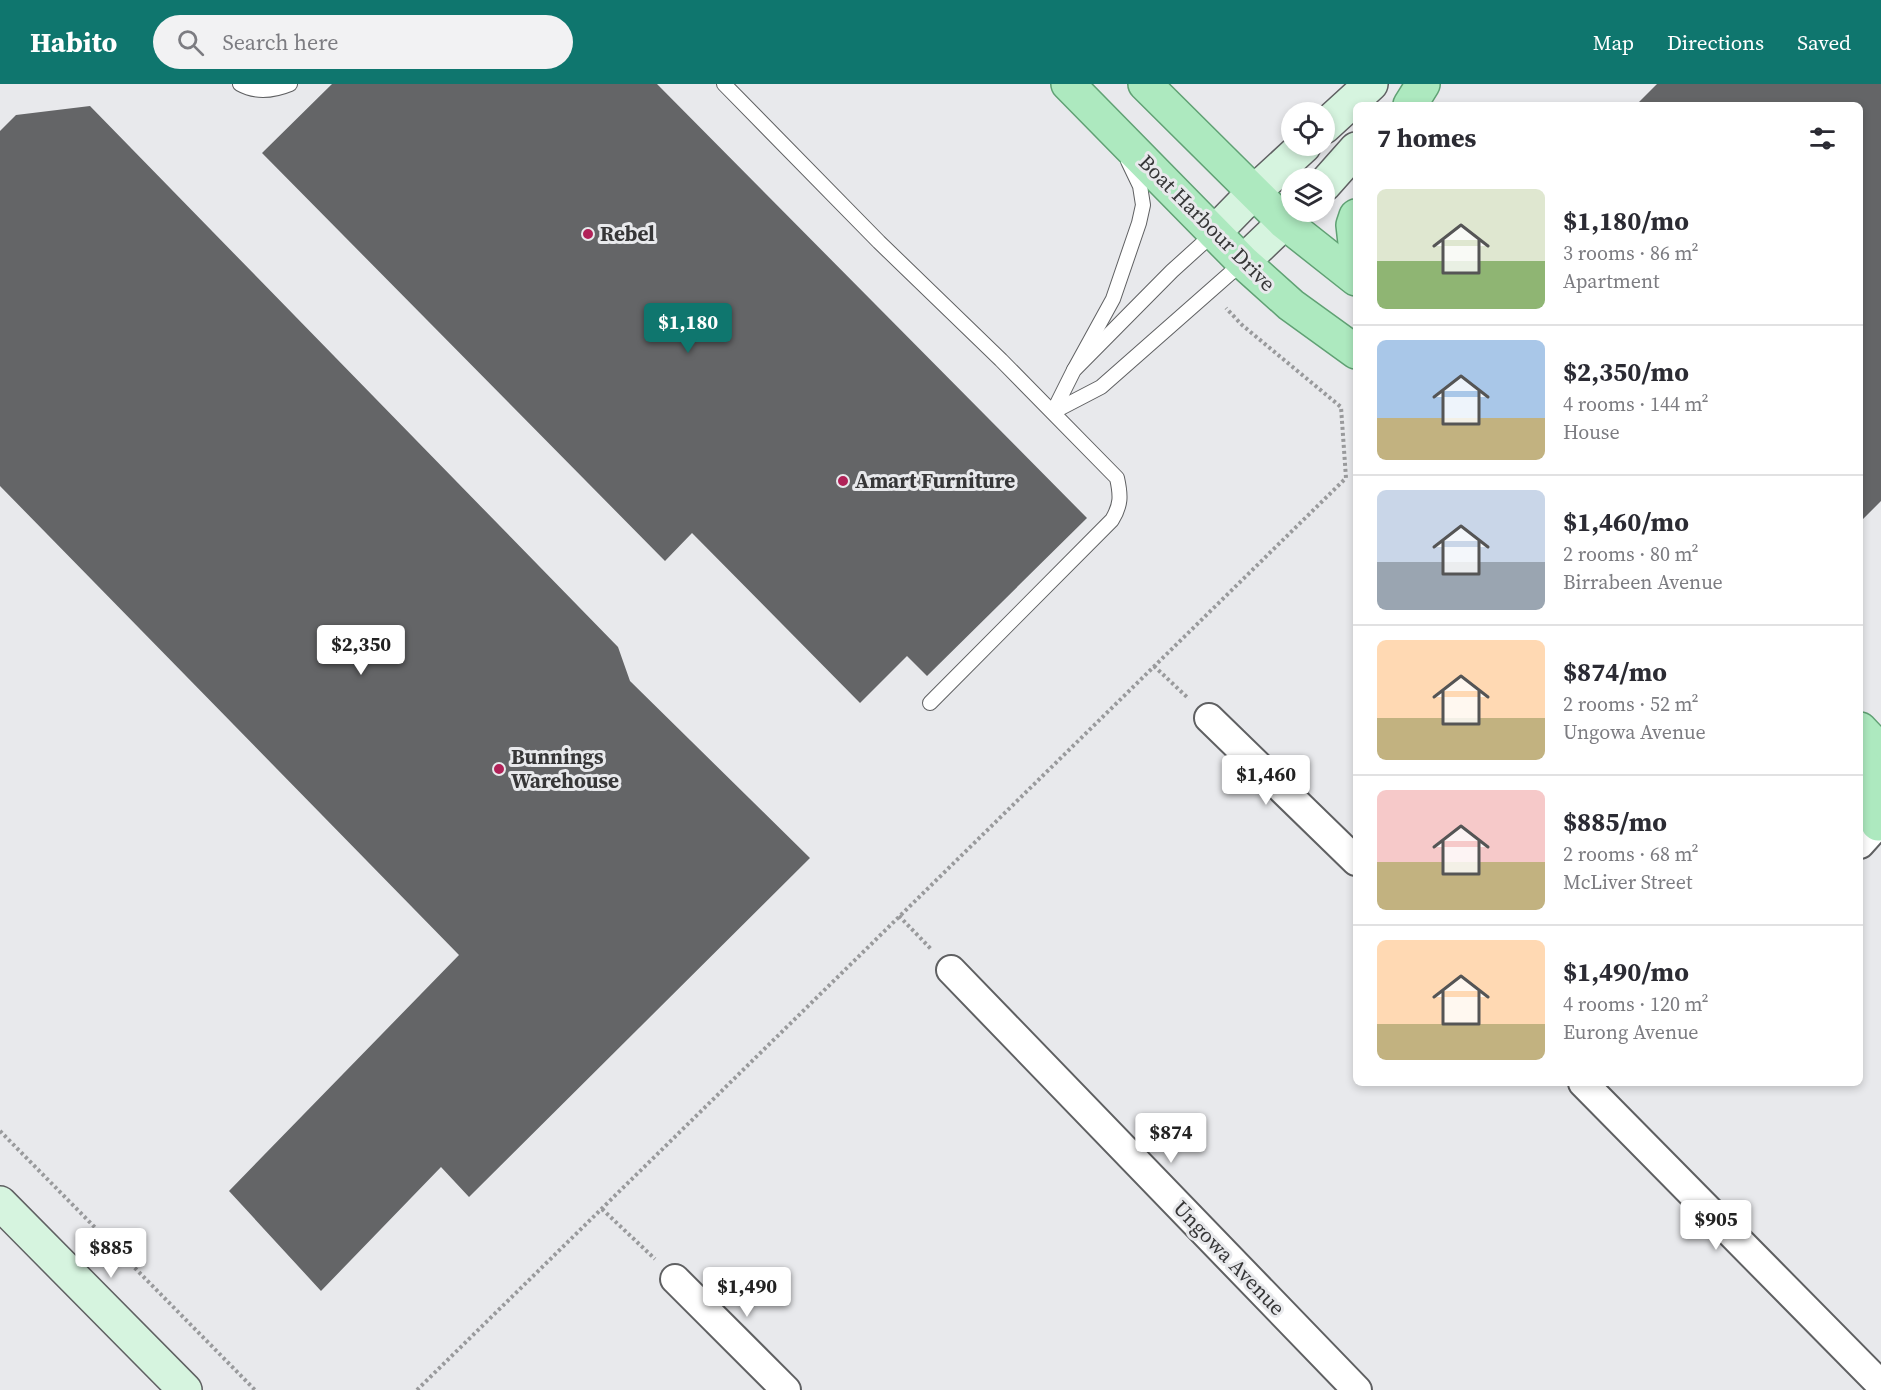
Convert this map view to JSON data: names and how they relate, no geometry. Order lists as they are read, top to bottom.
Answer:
{
  "streets": {
    "main road": ["Boat Harbour Drive"],
    "street": ["Ungowa Avenue"]
  },
  "places": ["Rebel", "Amart Furniture", "Bunnings Warehouse"],
  "page": {
    "header": "Habito",
    "search": "Search here",
    "nav": ["Map", "Directions", "Saved"],
    "heading": "7 homes",
    "list": [
      {
        "name": "$1,180/mo",
        "note": "3 rooms · 86 m² · Apartment"
      },
      {
        "name": "$2,350/mo",
        "note": "4 rooms · 144 m² · House"
      },
      {
        "name": "$1,460/mo",
        "note": "2 rooms · 80 m² · Birrabeen Avenue"
      },
      {
        "name": "$874/mo",
        "note": "2 rooms · 52 m² · Ungowa Avenue"
      },
      {
        "name": "$885/mo",
        "note": "2 rooms · 68 m² · McLiver Street"
      },
      {
        "name": "$1,490/mo",
        "note": "4 rooms · 120 m² · Eurong Avenue"
      }
    ],
    "price": [
      "$1,180",
      "$2,350",
      "$1,460",
      "$874",
      "$905",
      "$885",
      "$1,490"
    ]
  }
}
